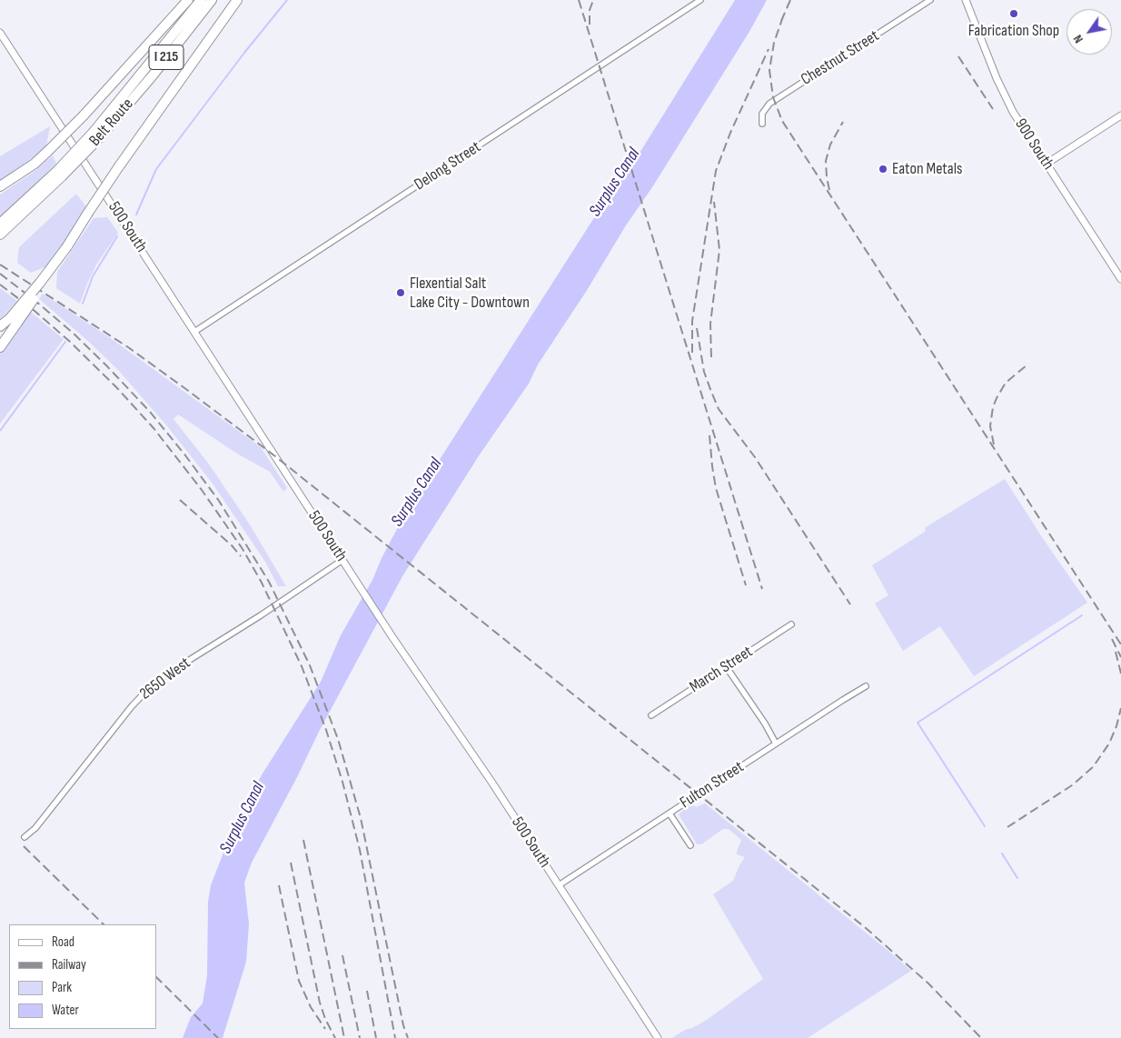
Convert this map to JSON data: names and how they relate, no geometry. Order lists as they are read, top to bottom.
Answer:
{
  "streets": {
    "highway": ["I 215", "Belt Route"],
    "street": [
      "Chestnut Street",
      "900 South",
      "Delong Street",
      "500 South",
      "March Street",
      "2650 West",
      "Fulton Street"
    ]
  },
  "crossings": [
    ["Delong Street", "500 South"],
    ["500 South", "2650 West"],
    ["500 South", "Fulton Street"]
  ],
  "water": ["Surplus Canal"],
  "places": ["Fabrication Shop", "Eaton Metals", "Flexential Salt Lake City - Downtown"],
  "legend": [
    "Road",
    "Railway",
    "Park",
    "Water"
  ],
  "north": "bottom left"
}
